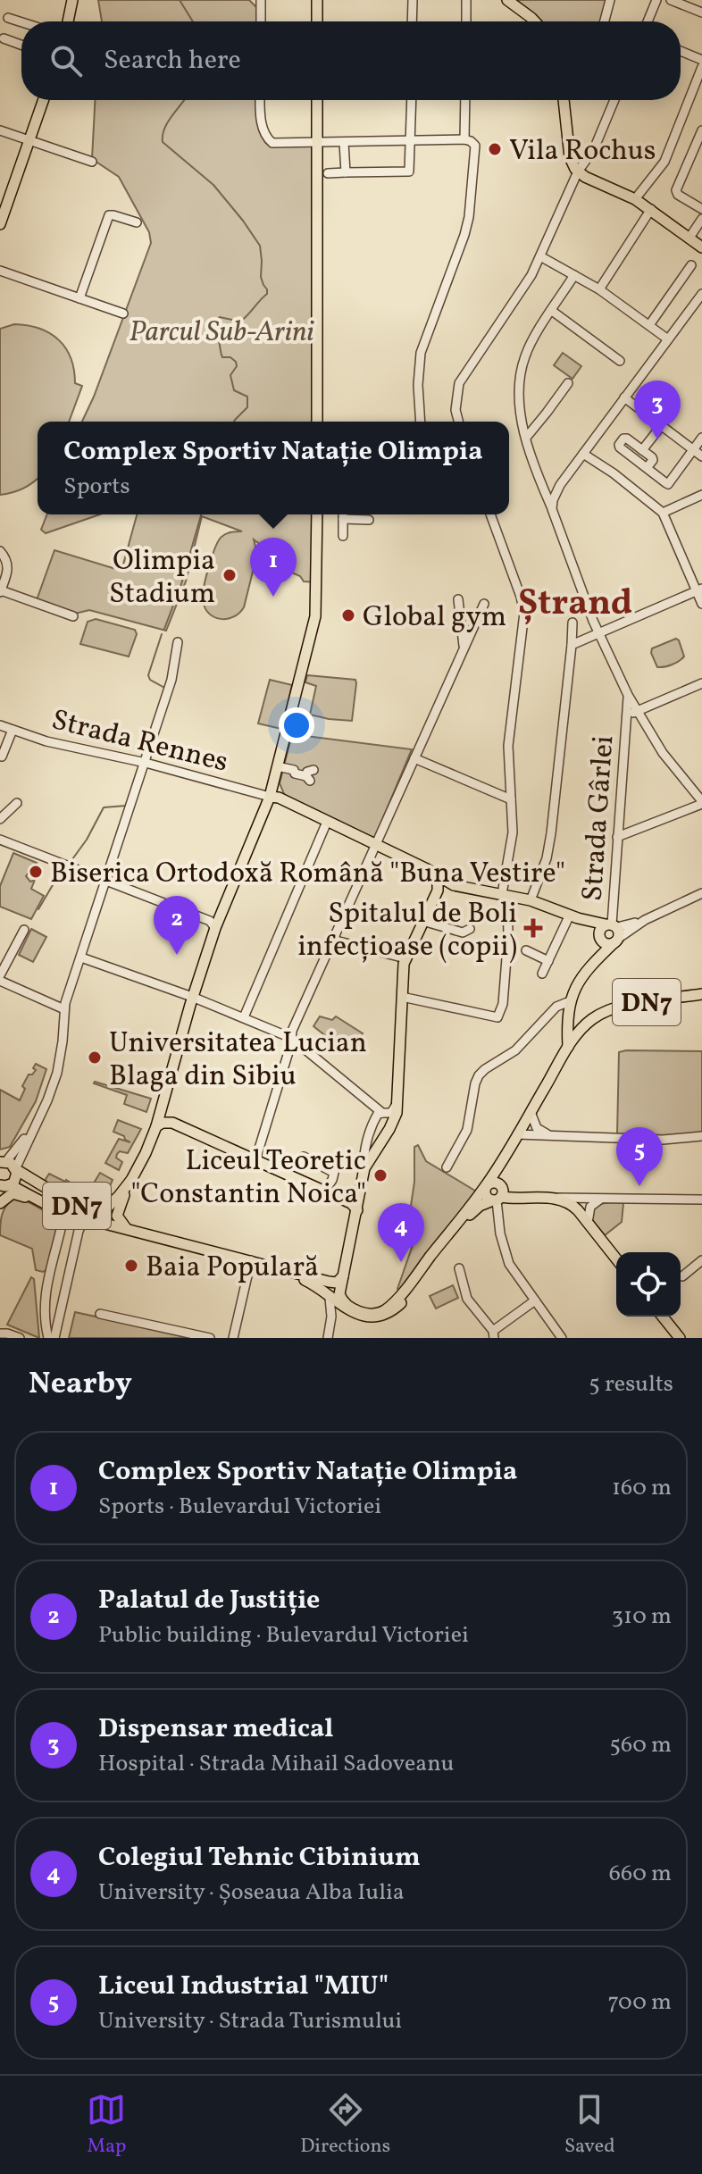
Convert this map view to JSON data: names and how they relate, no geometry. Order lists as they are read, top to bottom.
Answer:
{
  "streets": {
    "main road": ["DN7"],
    "street": ["Strada Rennes", "Strada Gârlei"]
  },
  "districts": ["Ștrand"],
  "parks": ["Parcul Sub-Arini"],
  "places": {
    "other": [
      "Vila Rochus",
      "Olimpia Stadium",
      "Global gym",
      "Biserica Ortodoxă Română \"Buna Vestire\"",
      "Universitatea Lucian Blaga din Sibiu",
      "Liceul Teoretic \"Constantin Noica\"",
      "Baia Populară"
    ],
    "health": ["Spitalul de Boli infecțioase (copii)"]
  },
  "page": {
    "search": "Search here",
    "pins": [
      "3",
      "1",
      "2",
      "5",
      "4"
    ],
    "popup": ["Complex Sportiv Natație Olimpia", "Sports"],
    "heading": ["Nearby", "5 results"],
    "list": [
      {
        "mark": "1",
        "name": "Complex Sportiv Natație Olimpia",
        "note": "Sports · Bulevardul Victoriei",
        "value": "160 m"
      },
      {
        "mark": "2",
        "name": "Palatul de Justiție",
        "note": "Public building · Bulevardul Victoriei",
        "value": "310 m"
      },
      {
        "mark": "3",
        "name": "Dispensar medical",
        "note": "Hospital · Strada Mihail Sadoveanu",
        "value": "560 m"
      },
      {
        "mark": "4",
        "name": "Colegiul Tehnic Cibinium",
        "note": "University · Șoseaua Alba Iulia",
        "value": "660 m"
      },
      {
        "mark": "5",
        "name": "Liceul Industrial \"MIU\"",
        "note": "University · Strada Turismului",
        "value": "700 m"
      }
    ],
    "nav": ["Map", "Directions", "Saved"]
  }
}
